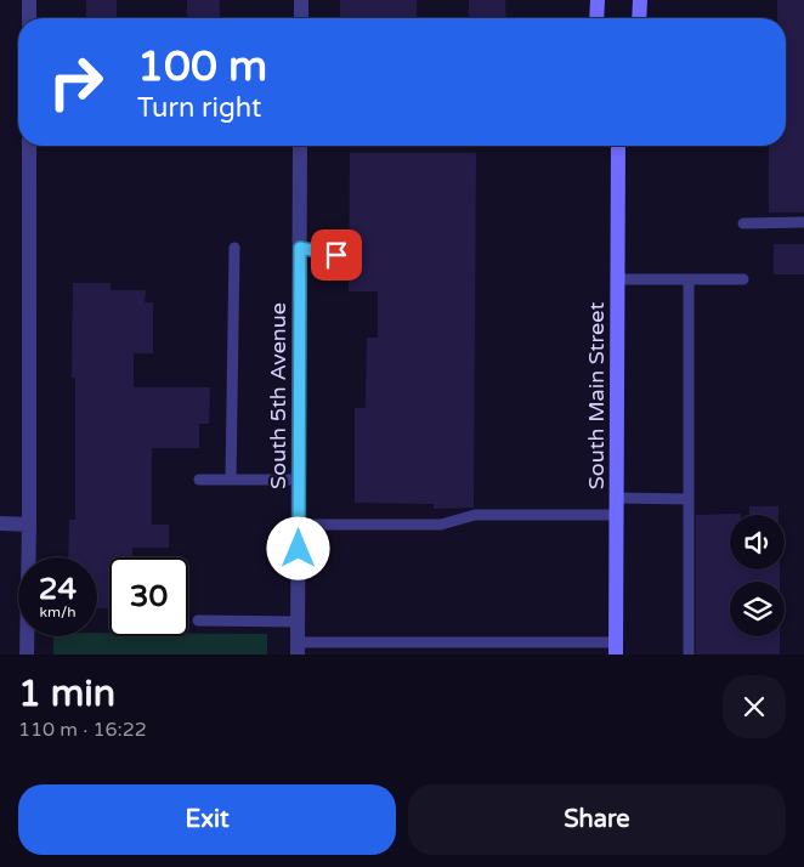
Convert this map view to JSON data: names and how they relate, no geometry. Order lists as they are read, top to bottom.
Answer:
{
  "streets": {
    "main road": ["South Main Street"],
    "street": ["South 5th Avenue"]
  },
  "page": {
    "turn": ["100 m", "Turn right"],
    "speed": "24 km/h",
    "limit": "30",
    "heading": ["1 min", "110 m · 16:22"],
    "buttons": ["Exit", "Share"]
  }
}
